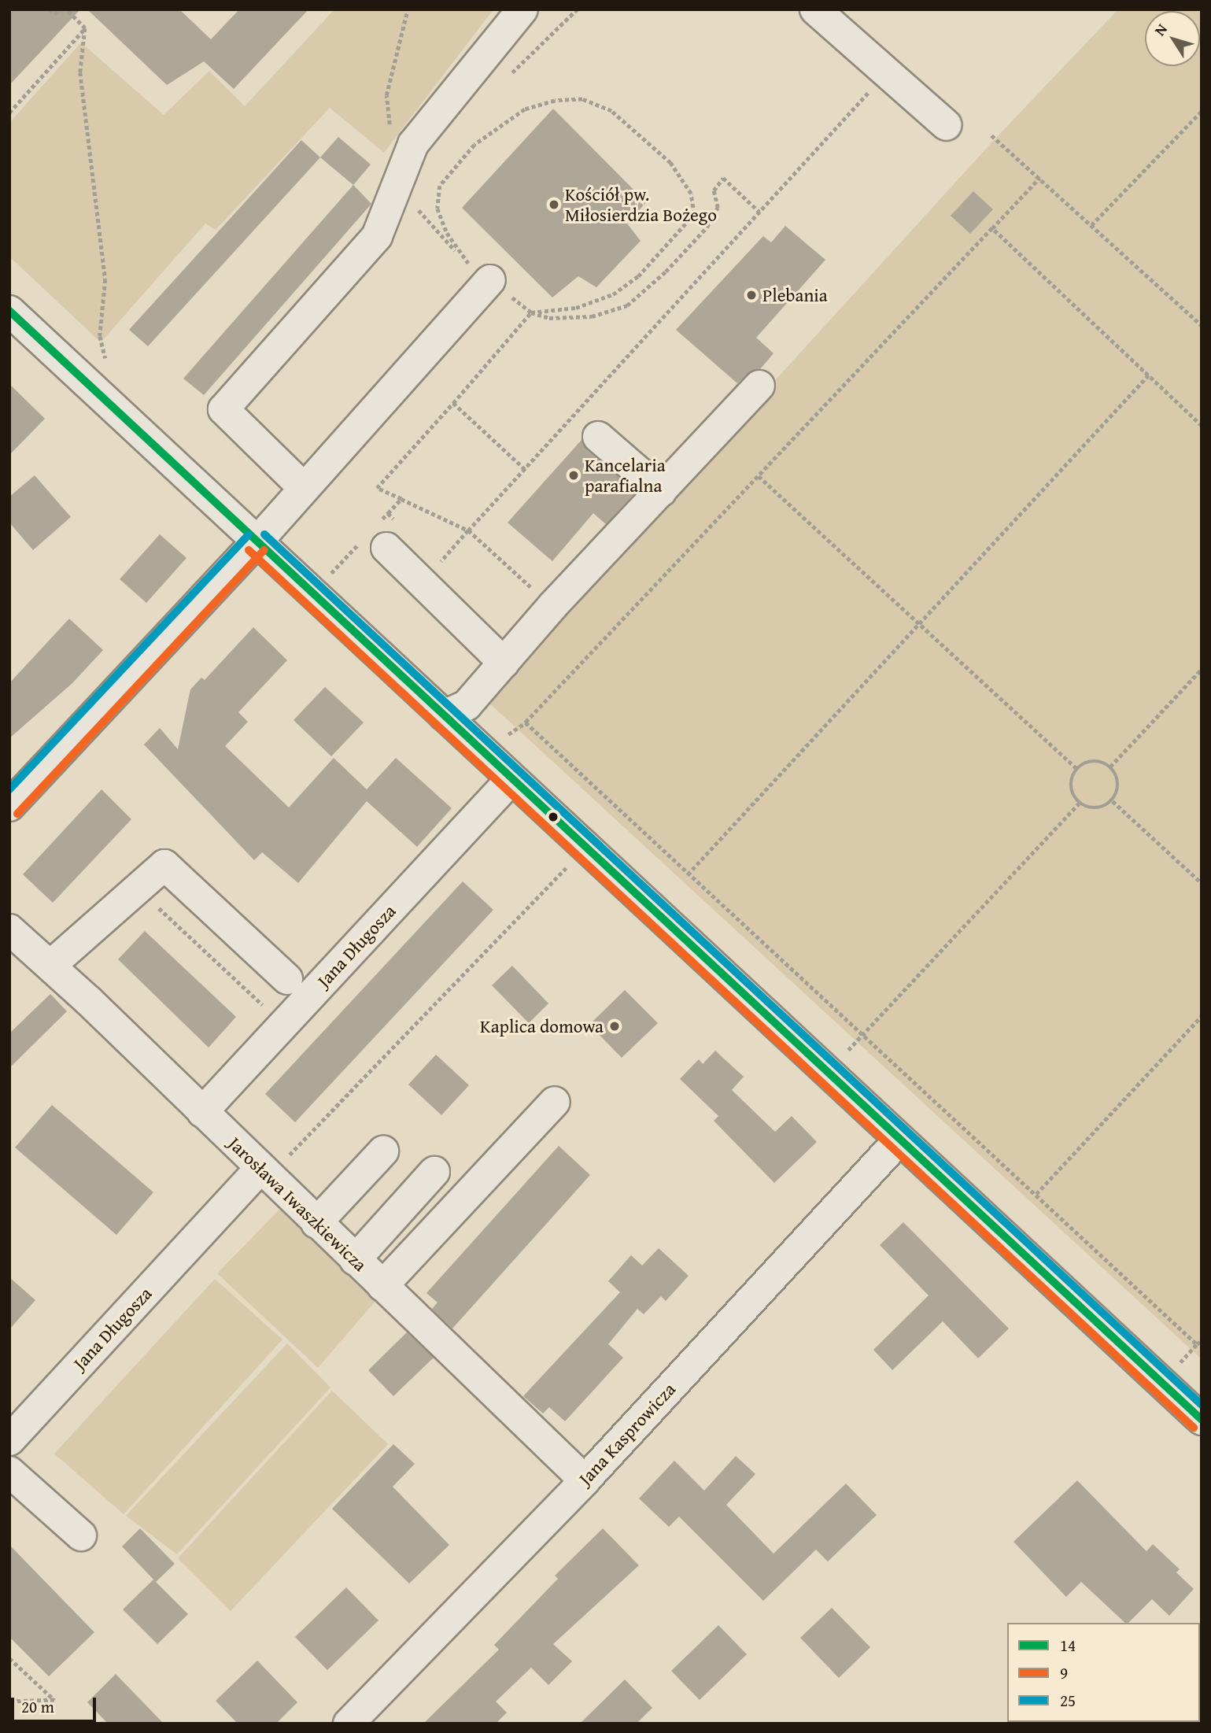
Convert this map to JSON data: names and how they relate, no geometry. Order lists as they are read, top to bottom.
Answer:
{
  "streets": {
    "street": ["Jana Długosza", "Jarosława Iwaszkiewicza", "Jana Kasprowicza"]
  },
  "crossings": [
    ["Jana Długosza", "Jarosława Iwaszkiewicza"],
    ["Jarosława Iwaszkiewicza", "Jana Kasprowicza"]
  ],
  "places": [
    "Kościół pw. Miłosierdzia Bożego",
    "Plebania",
    "Kancelaria parafialna",
    "Kaplica domowa"
  ],
  "lines": ["transit line 14", "transit line 25", "transit line 9"],
  "legend": ["14", "9", "25"],
  "scale_bar": "20 m",
  "north": "top left"
}
